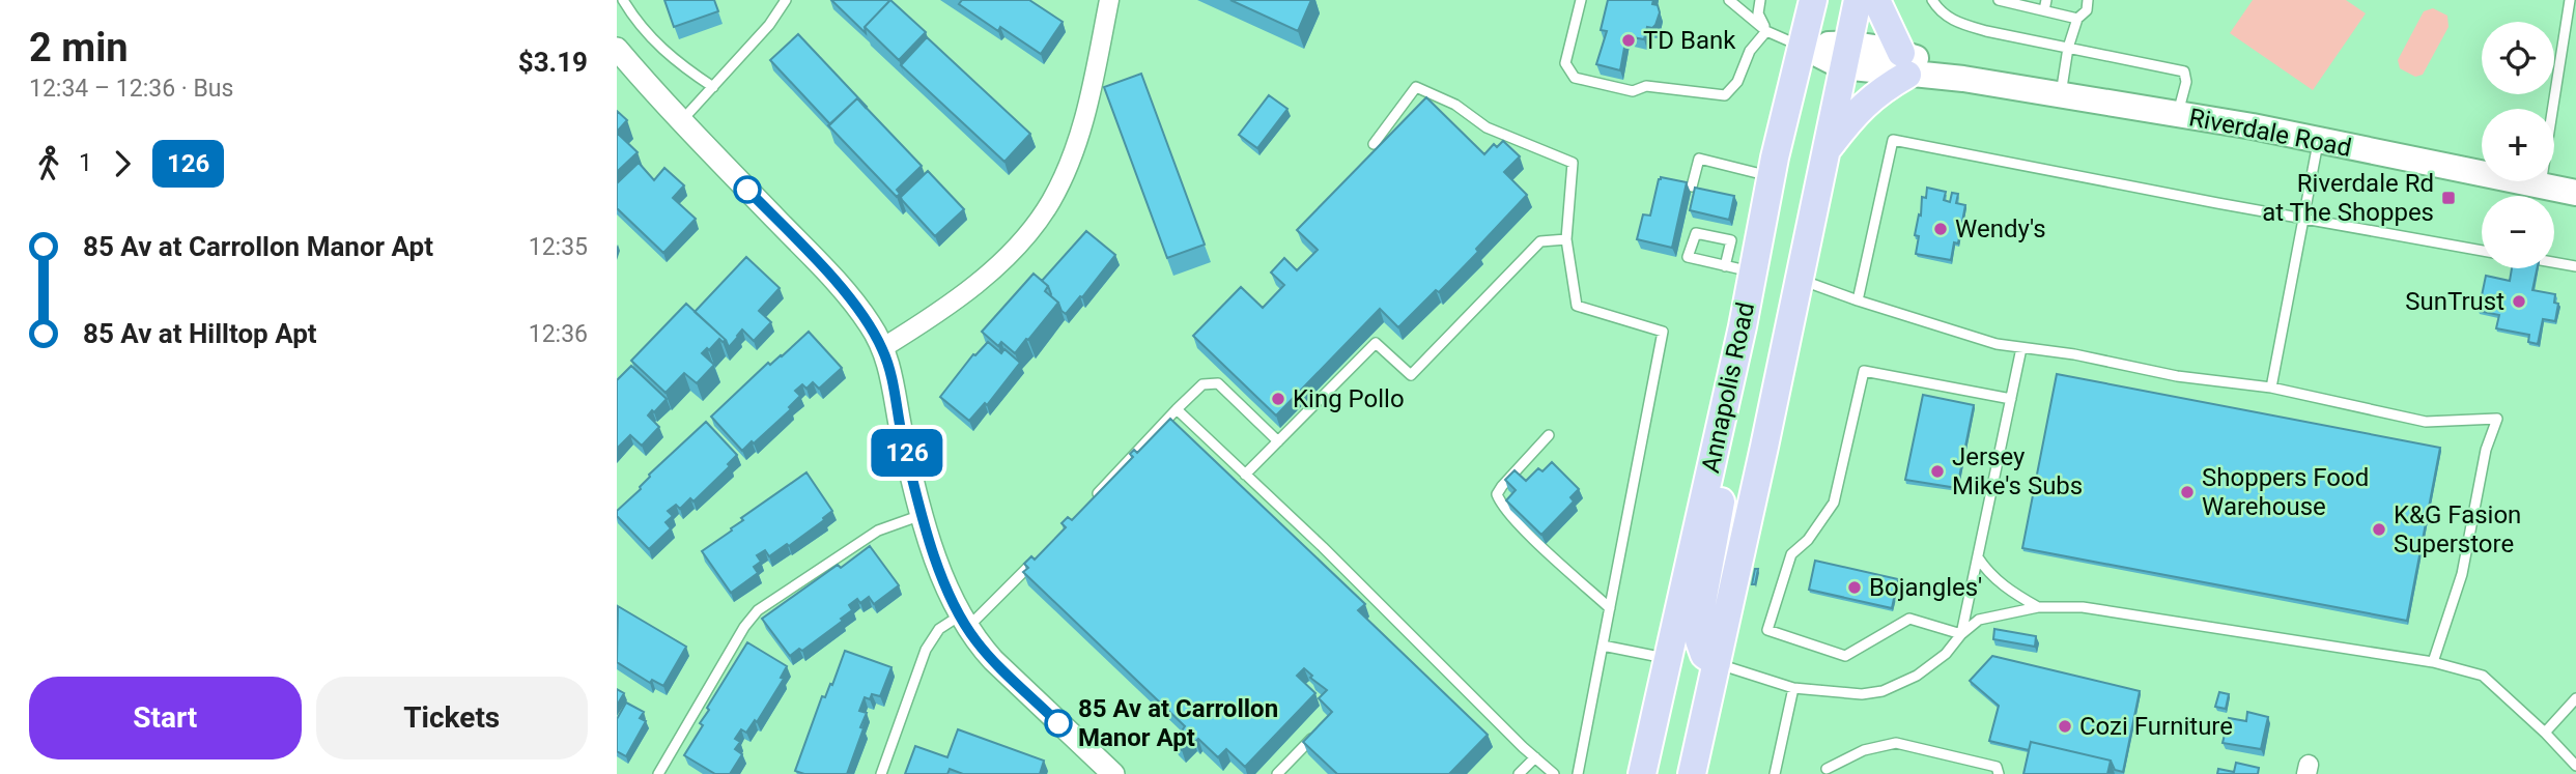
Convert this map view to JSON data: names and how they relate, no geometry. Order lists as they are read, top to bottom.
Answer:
{
  "streets": {
    "main road": ["Riverdale Road", "Annapolis Road"]
  },
  "crossings": [
    ["Riverdale Road", "Annapolis Road"]
  ],
  "places": {
    "other": [
      "TD Bank",
      "Wendy's",
      "SunTrust",
      "King Pollo",
      "Jersey Mike's Subs",
      "Shoppers Food Warehouse",
      "K&G Fasion Superstore",
      "Bojangles'",
      "85 Av at Carrollon Manor Apt",
      "Cozi Furniture"
    ],
    "transit": ["Riverdale Rd at The Shoppes"]
  },
  "lines": ["bus line 126"],
  "page": {
    "heading": ["2 min", "12:34 – 12:36 · Bus", "$3.19"],
    "on_map": "126",
    "map_buttons": ["+", "−"],
    "legs": ["1", "126"],
    "list": [
      {
        "name": "85 Av at Carrollon Manor Apt",
        "value": "12:35"
      },
      {
        "name": "85 Av at Hilltop Apt",
        "value": "12:36"
      }
    ],
    "buttons": ["Start", "Tickets"]
  }
}
